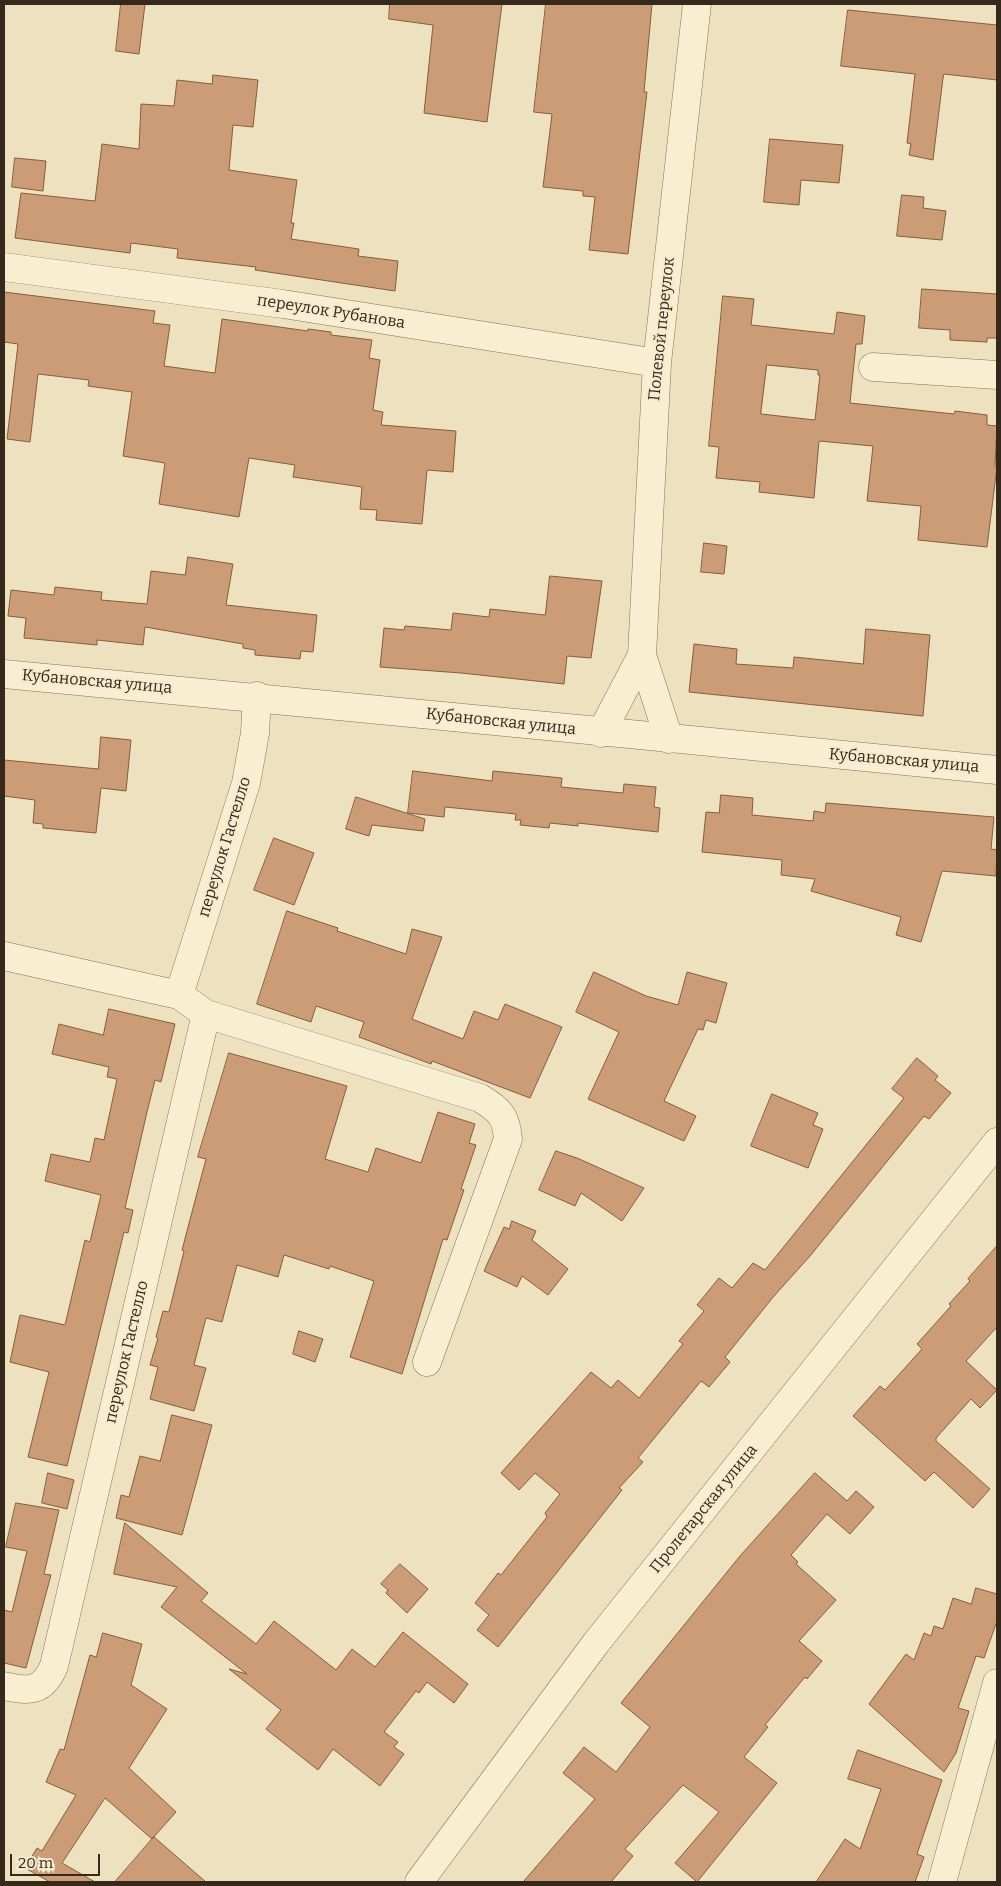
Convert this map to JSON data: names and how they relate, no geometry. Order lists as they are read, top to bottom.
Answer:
{
  "streets": {
    "street": [
      "переулок Рубанова",
      "Полевой переулок",
      "Кубановская улица",
      "переулок Гастелло",
      "Пролетарская улица"
    ]
  },
  "crossings": [
    ["переулок Рубанова", "Полевой переулок"],
    ["Полевой переулок", "Кубановская улица"],
    ["Кубановская улица", "переулок Гастелло"]
  ],
  "scale_bar": "20 m"
}
